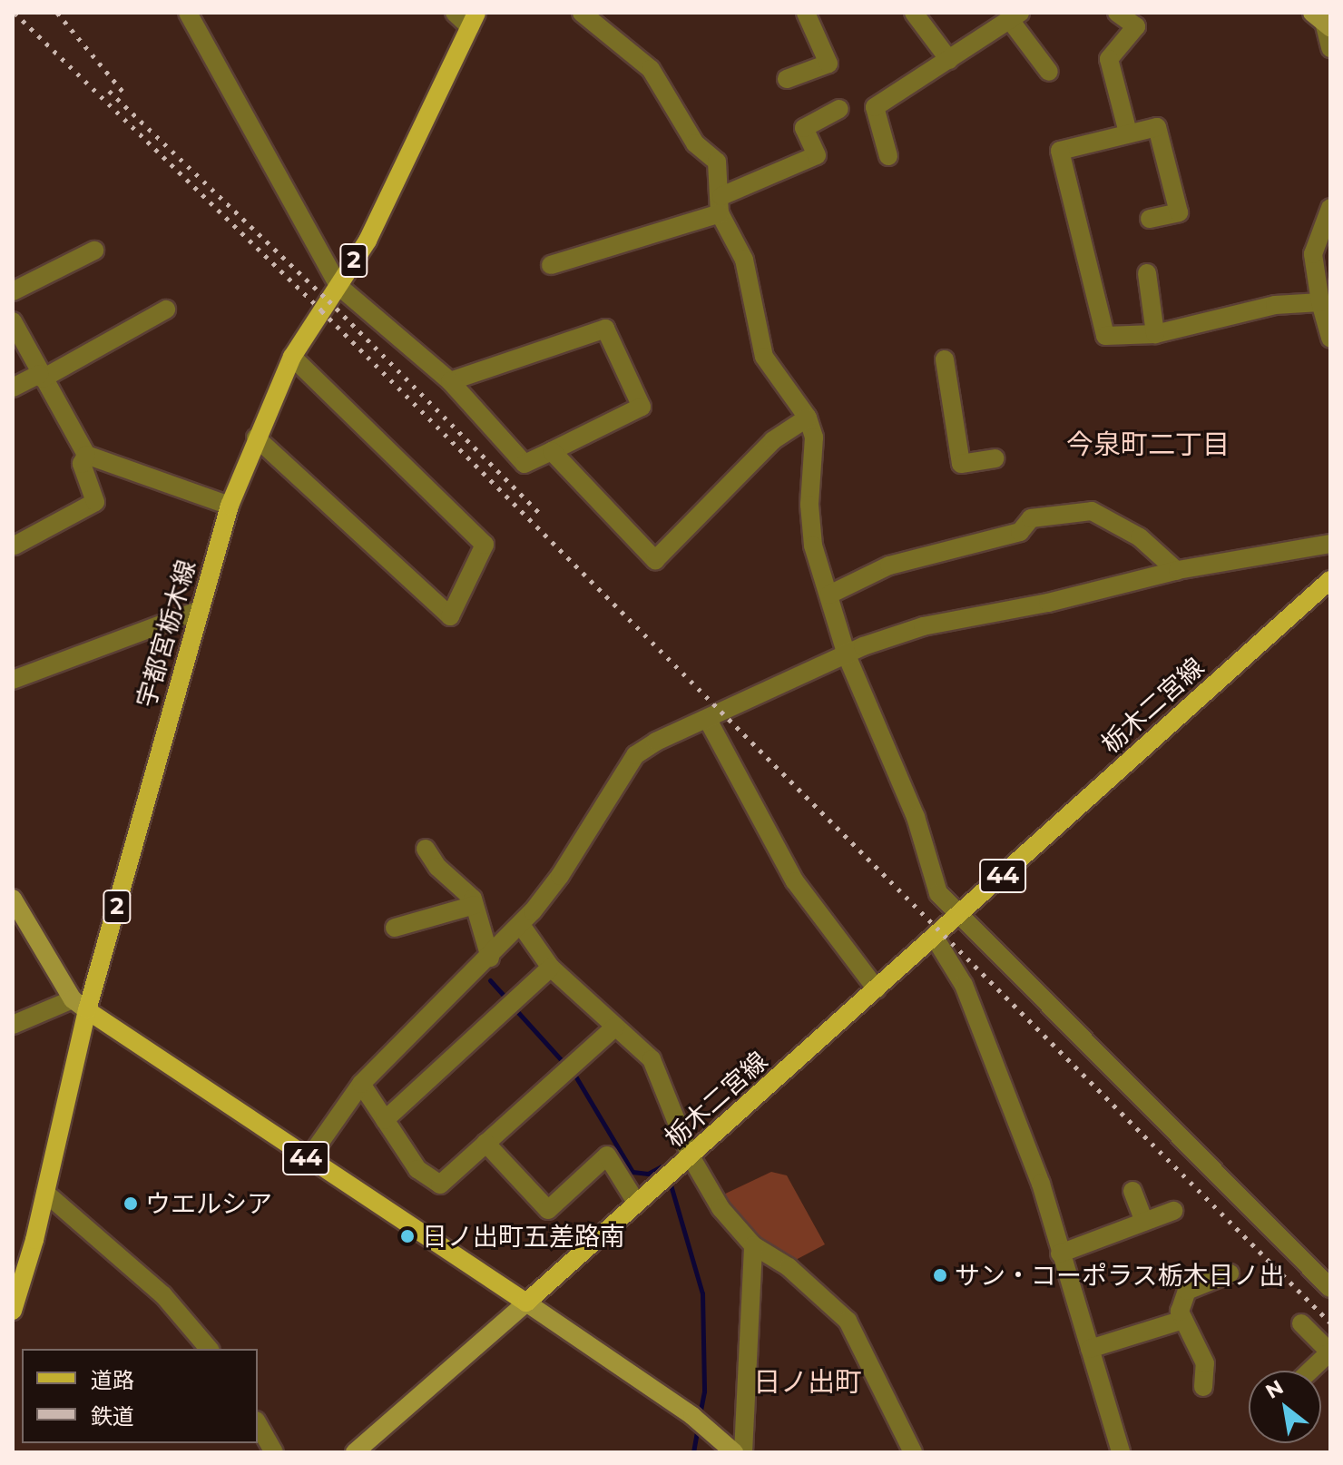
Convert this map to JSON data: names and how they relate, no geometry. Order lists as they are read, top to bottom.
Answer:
{
  "streets": {
    "main road": [
      "2",
      "宇都宮栃木線",
      "栃木二宮線",
      "44"
    ]
  },
  "crossings": [
    ["宇都宮栃木線", "44"],
    ["栃木二宮線", "44"]
  ],
  "districts": ["今泉町二丁目", "日ノ出町"],
  "places": ["ウエルシア", "日ノ出町五差路南", "サン・コーポラス栃木日ノ出"],
  "legend": ["道路", "鉄道"],
  "north": "top left"
}
